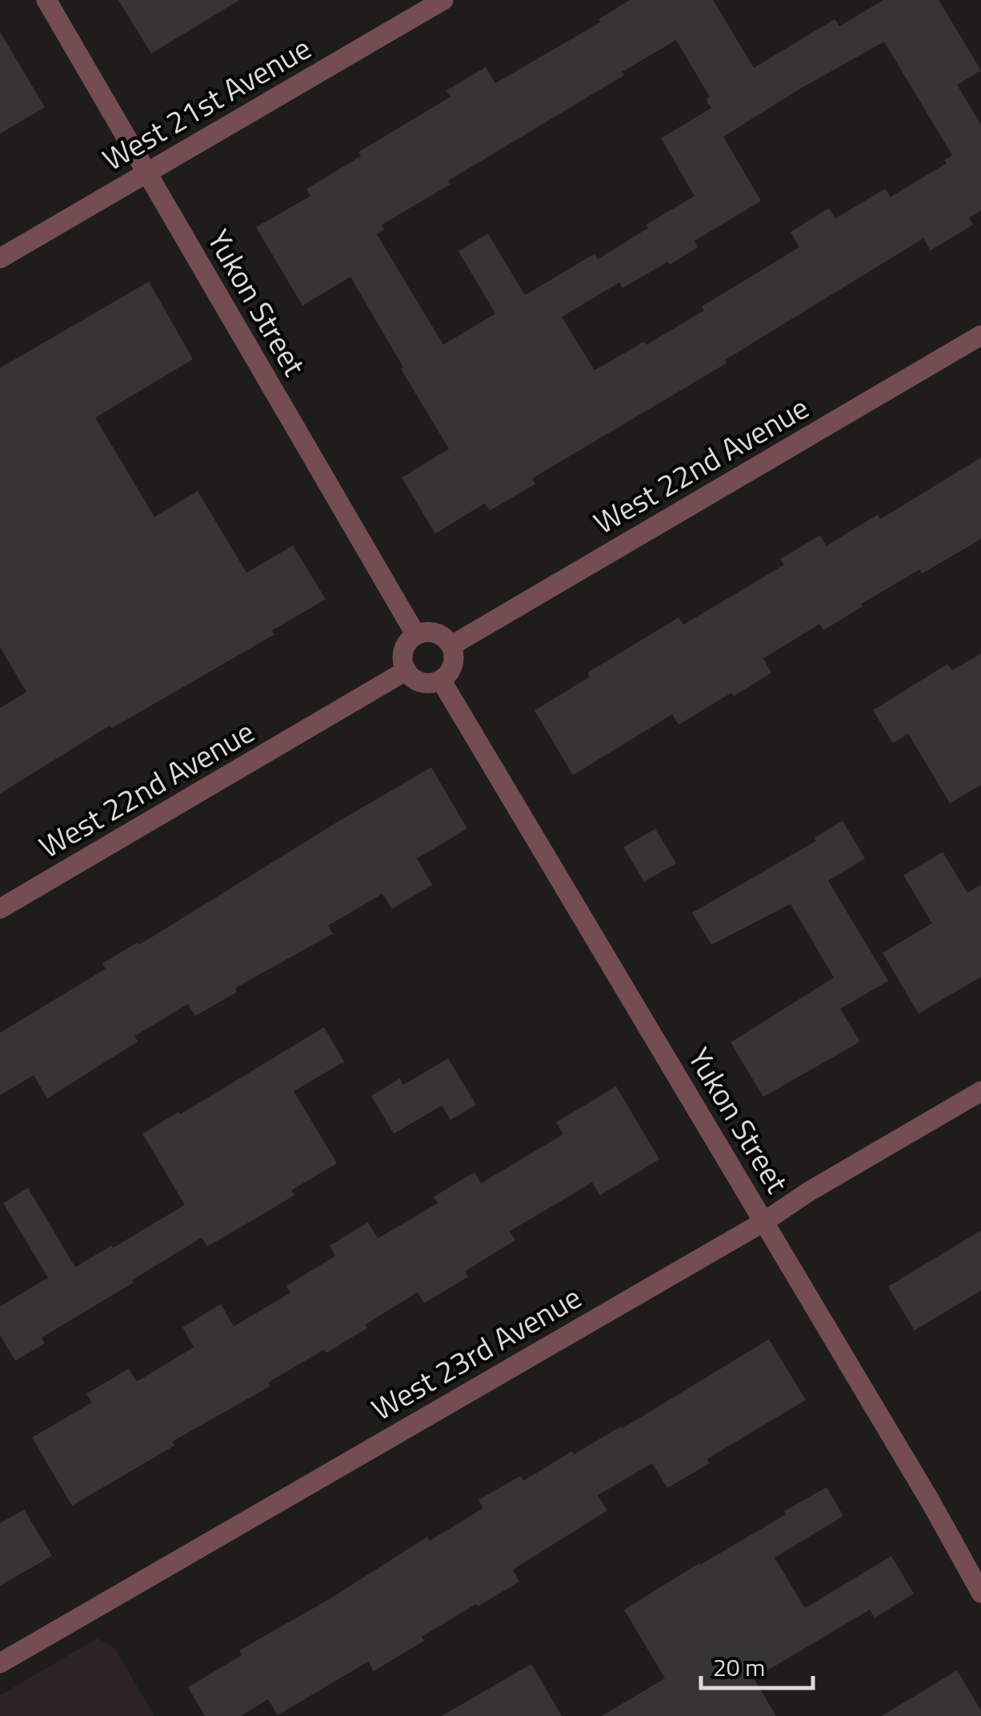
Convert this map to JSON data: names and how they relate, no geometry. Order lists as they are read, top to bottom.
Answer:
{
  "streets": {
    "street": [
      "West 21st Avenue",
      "Yukon Street",
      "West 22nd Avenue",
      "West 23rd Avenue"
    ]
  },
  "crossings": [
    ["West 21st Avenue", "Yukon Street"],
    ["Yukon Street", "West 22nd Avenue"],
    ["Yukon Street", "West 23rd Avenue"]
  ],
  "scale_bar": "20 m"
}
